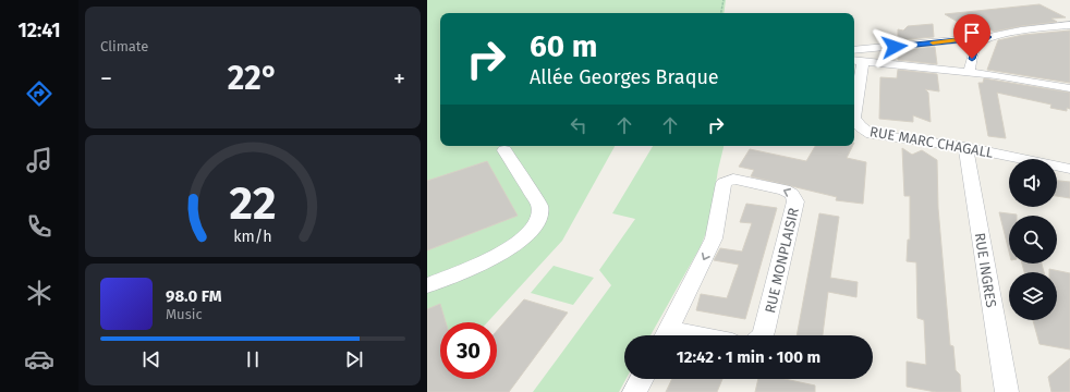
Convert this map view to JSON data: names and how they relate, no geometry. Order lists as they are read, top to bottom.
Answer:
{
  "streets": {
    "street": ["RUE MARC CHAGALL", "RUE MONPLAISIR", "RUE INGRES"]
  },
  "crossings": [
    ["RUE MARC CHAGALL", "RUE INGRES"]
  ],
  "page": {
    "tabs": "12:41",
    "tile": "Climate",
    "turn": ["60 m", "Allée Georges Braque"],
    "heat": ["−", "22°", "+"],
    "song": ["98.0 FM", "Music"],
    "limit": "30",
    "trip": "12:42 · 1 min · 100 m",
    "gauge": ["22", "km/h"]
  }
}
